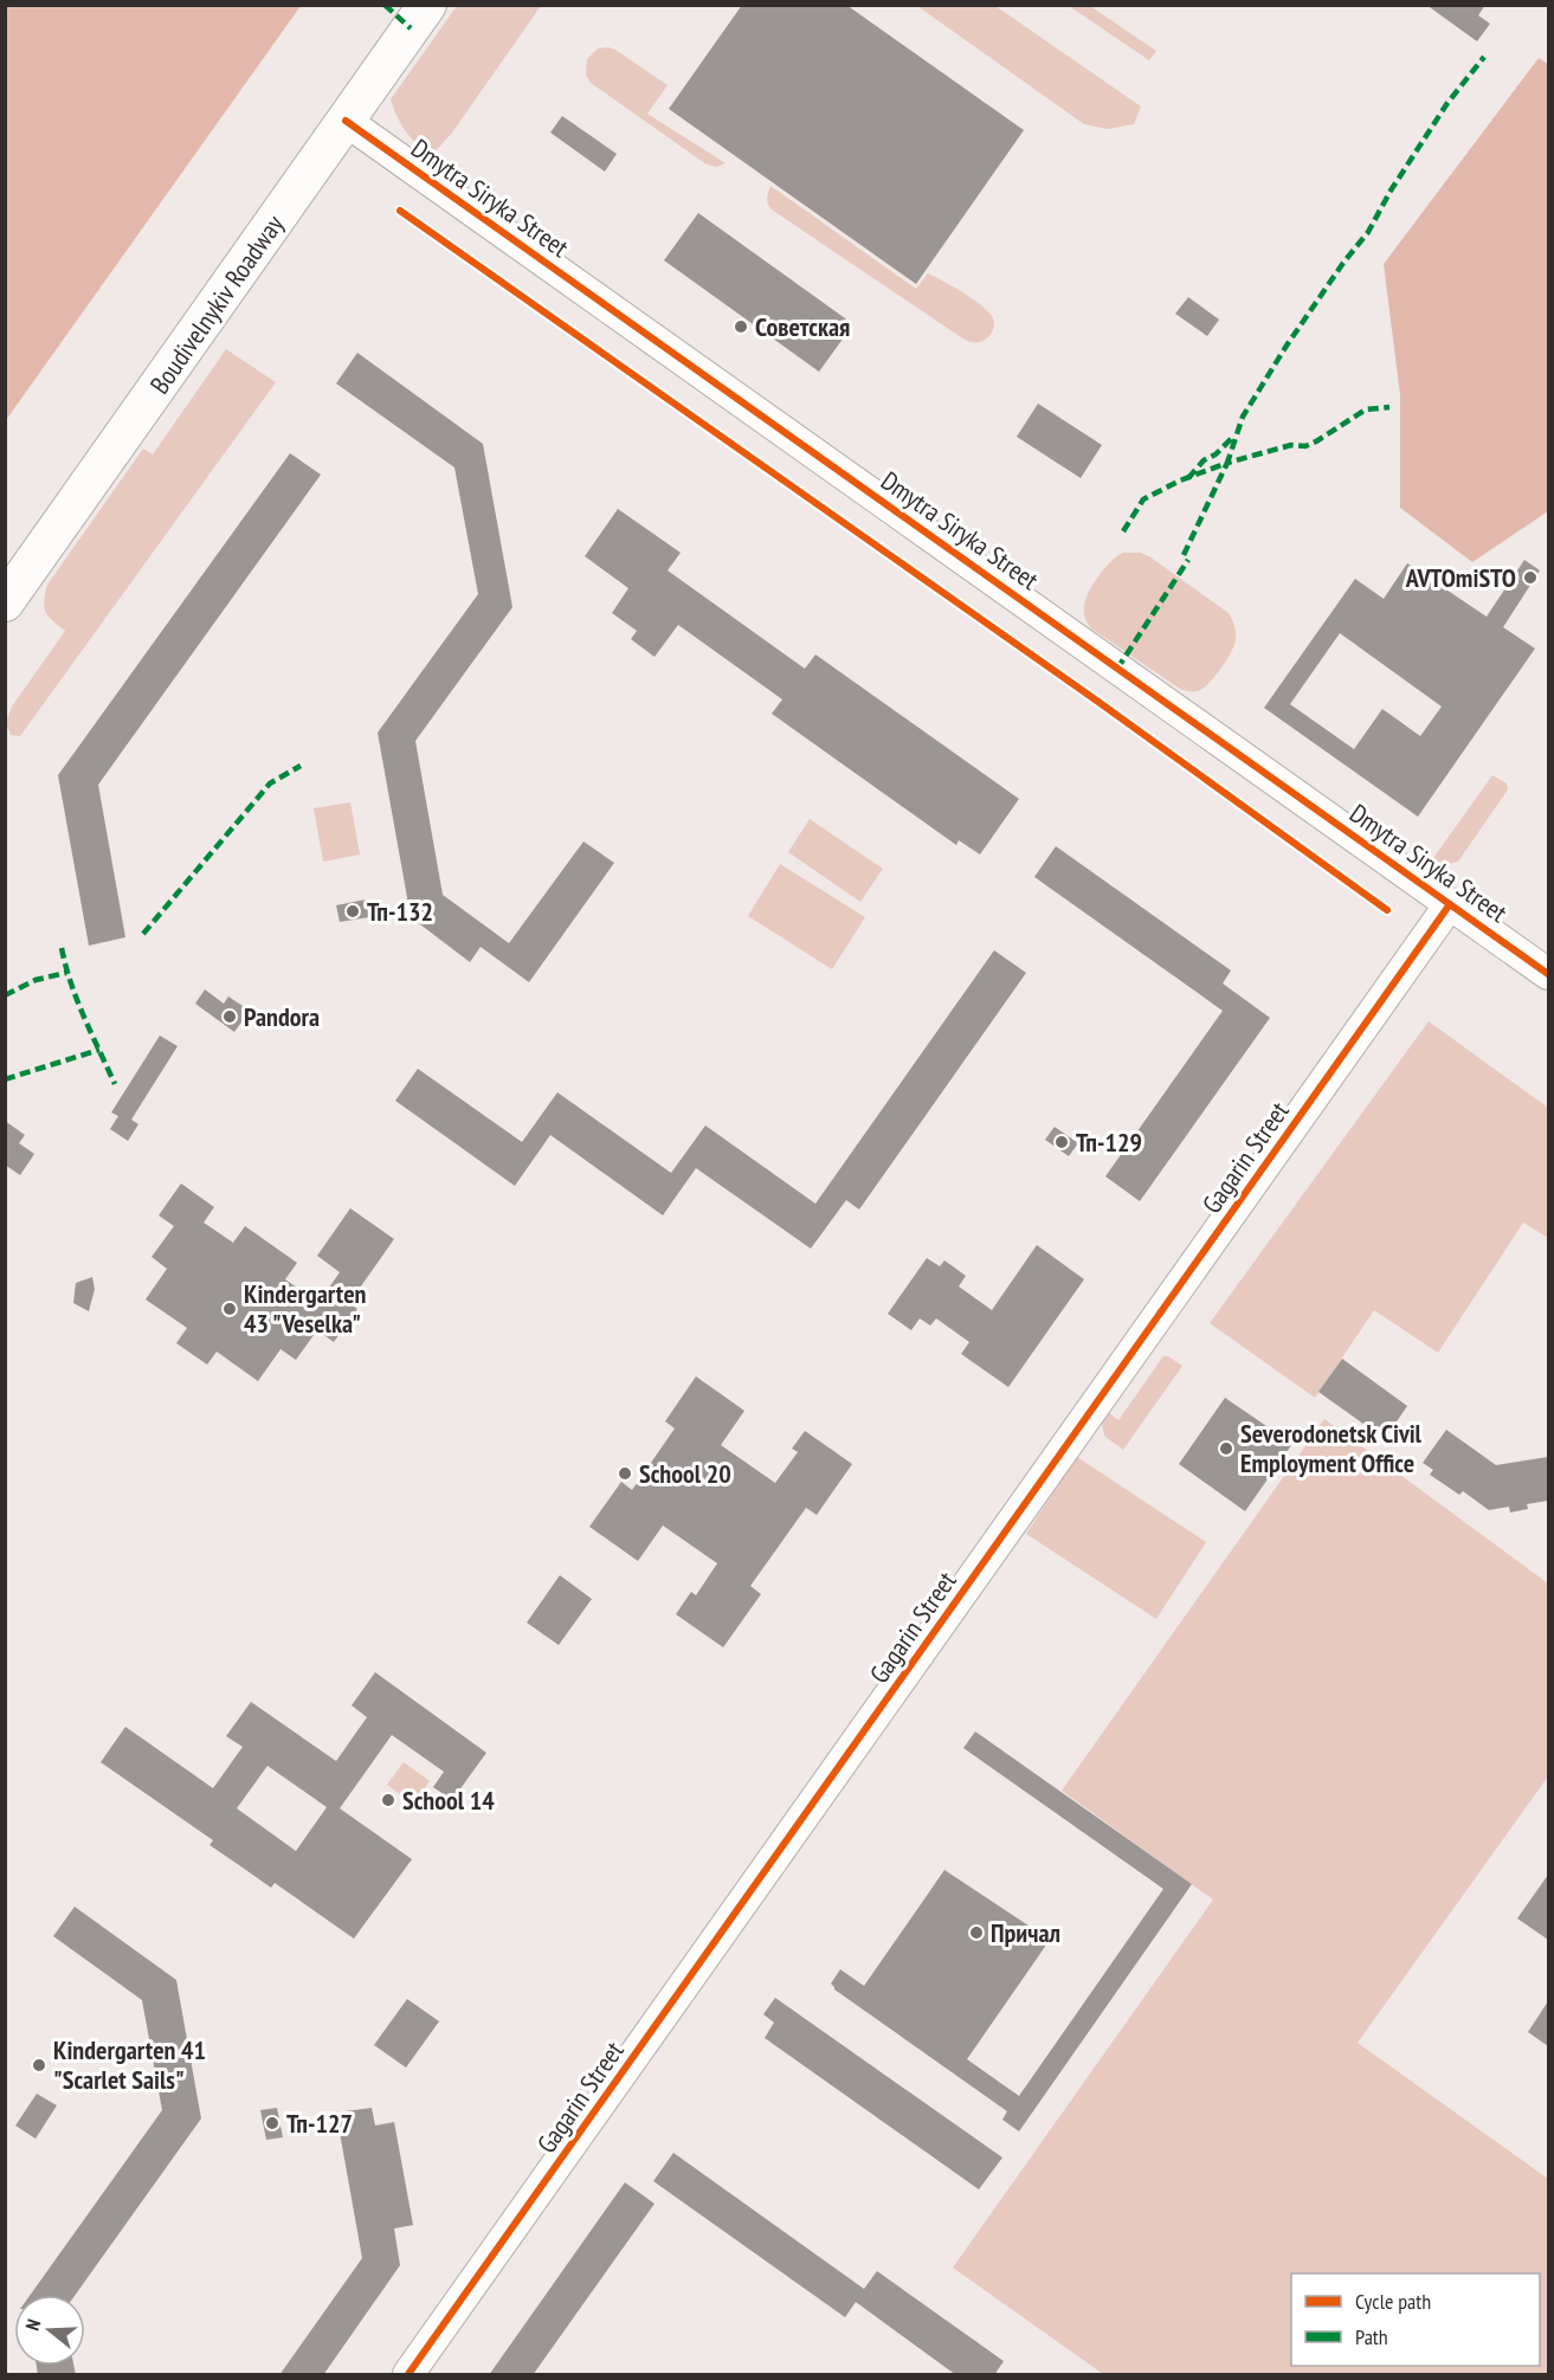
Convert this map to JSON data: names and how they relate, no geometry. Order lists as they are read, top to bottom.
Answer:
{
  "streets": {
    "main road": ["Boudivelnykiv Roadway"],
    "street": ["Dmytra Siryka Street", "Gagarin Street"]
  },
  "crossings": [
    ["Dmytra Siryka Street", "Boudivelnykiv Roadway"],
    ["Dmytra Siryka Street", "Gagarin Street"]
  ],
  "places": [
    "Советская",
    "AVTOmiSTO",
    "Тп-132",
    "Pandora",
    "Тп-129",
    "Kindergarten 43 \"Veselka\"",
    "Severodonetsk Civil Employment Office",
    "School 20",
    "School 14",
    "Причал",
    "Kindergarten 41 \"Scarlet Sails\"",
    "Тп-127"
  ],
  "legend": ["Cycle path", "Path"],
  "north": "left"
}
